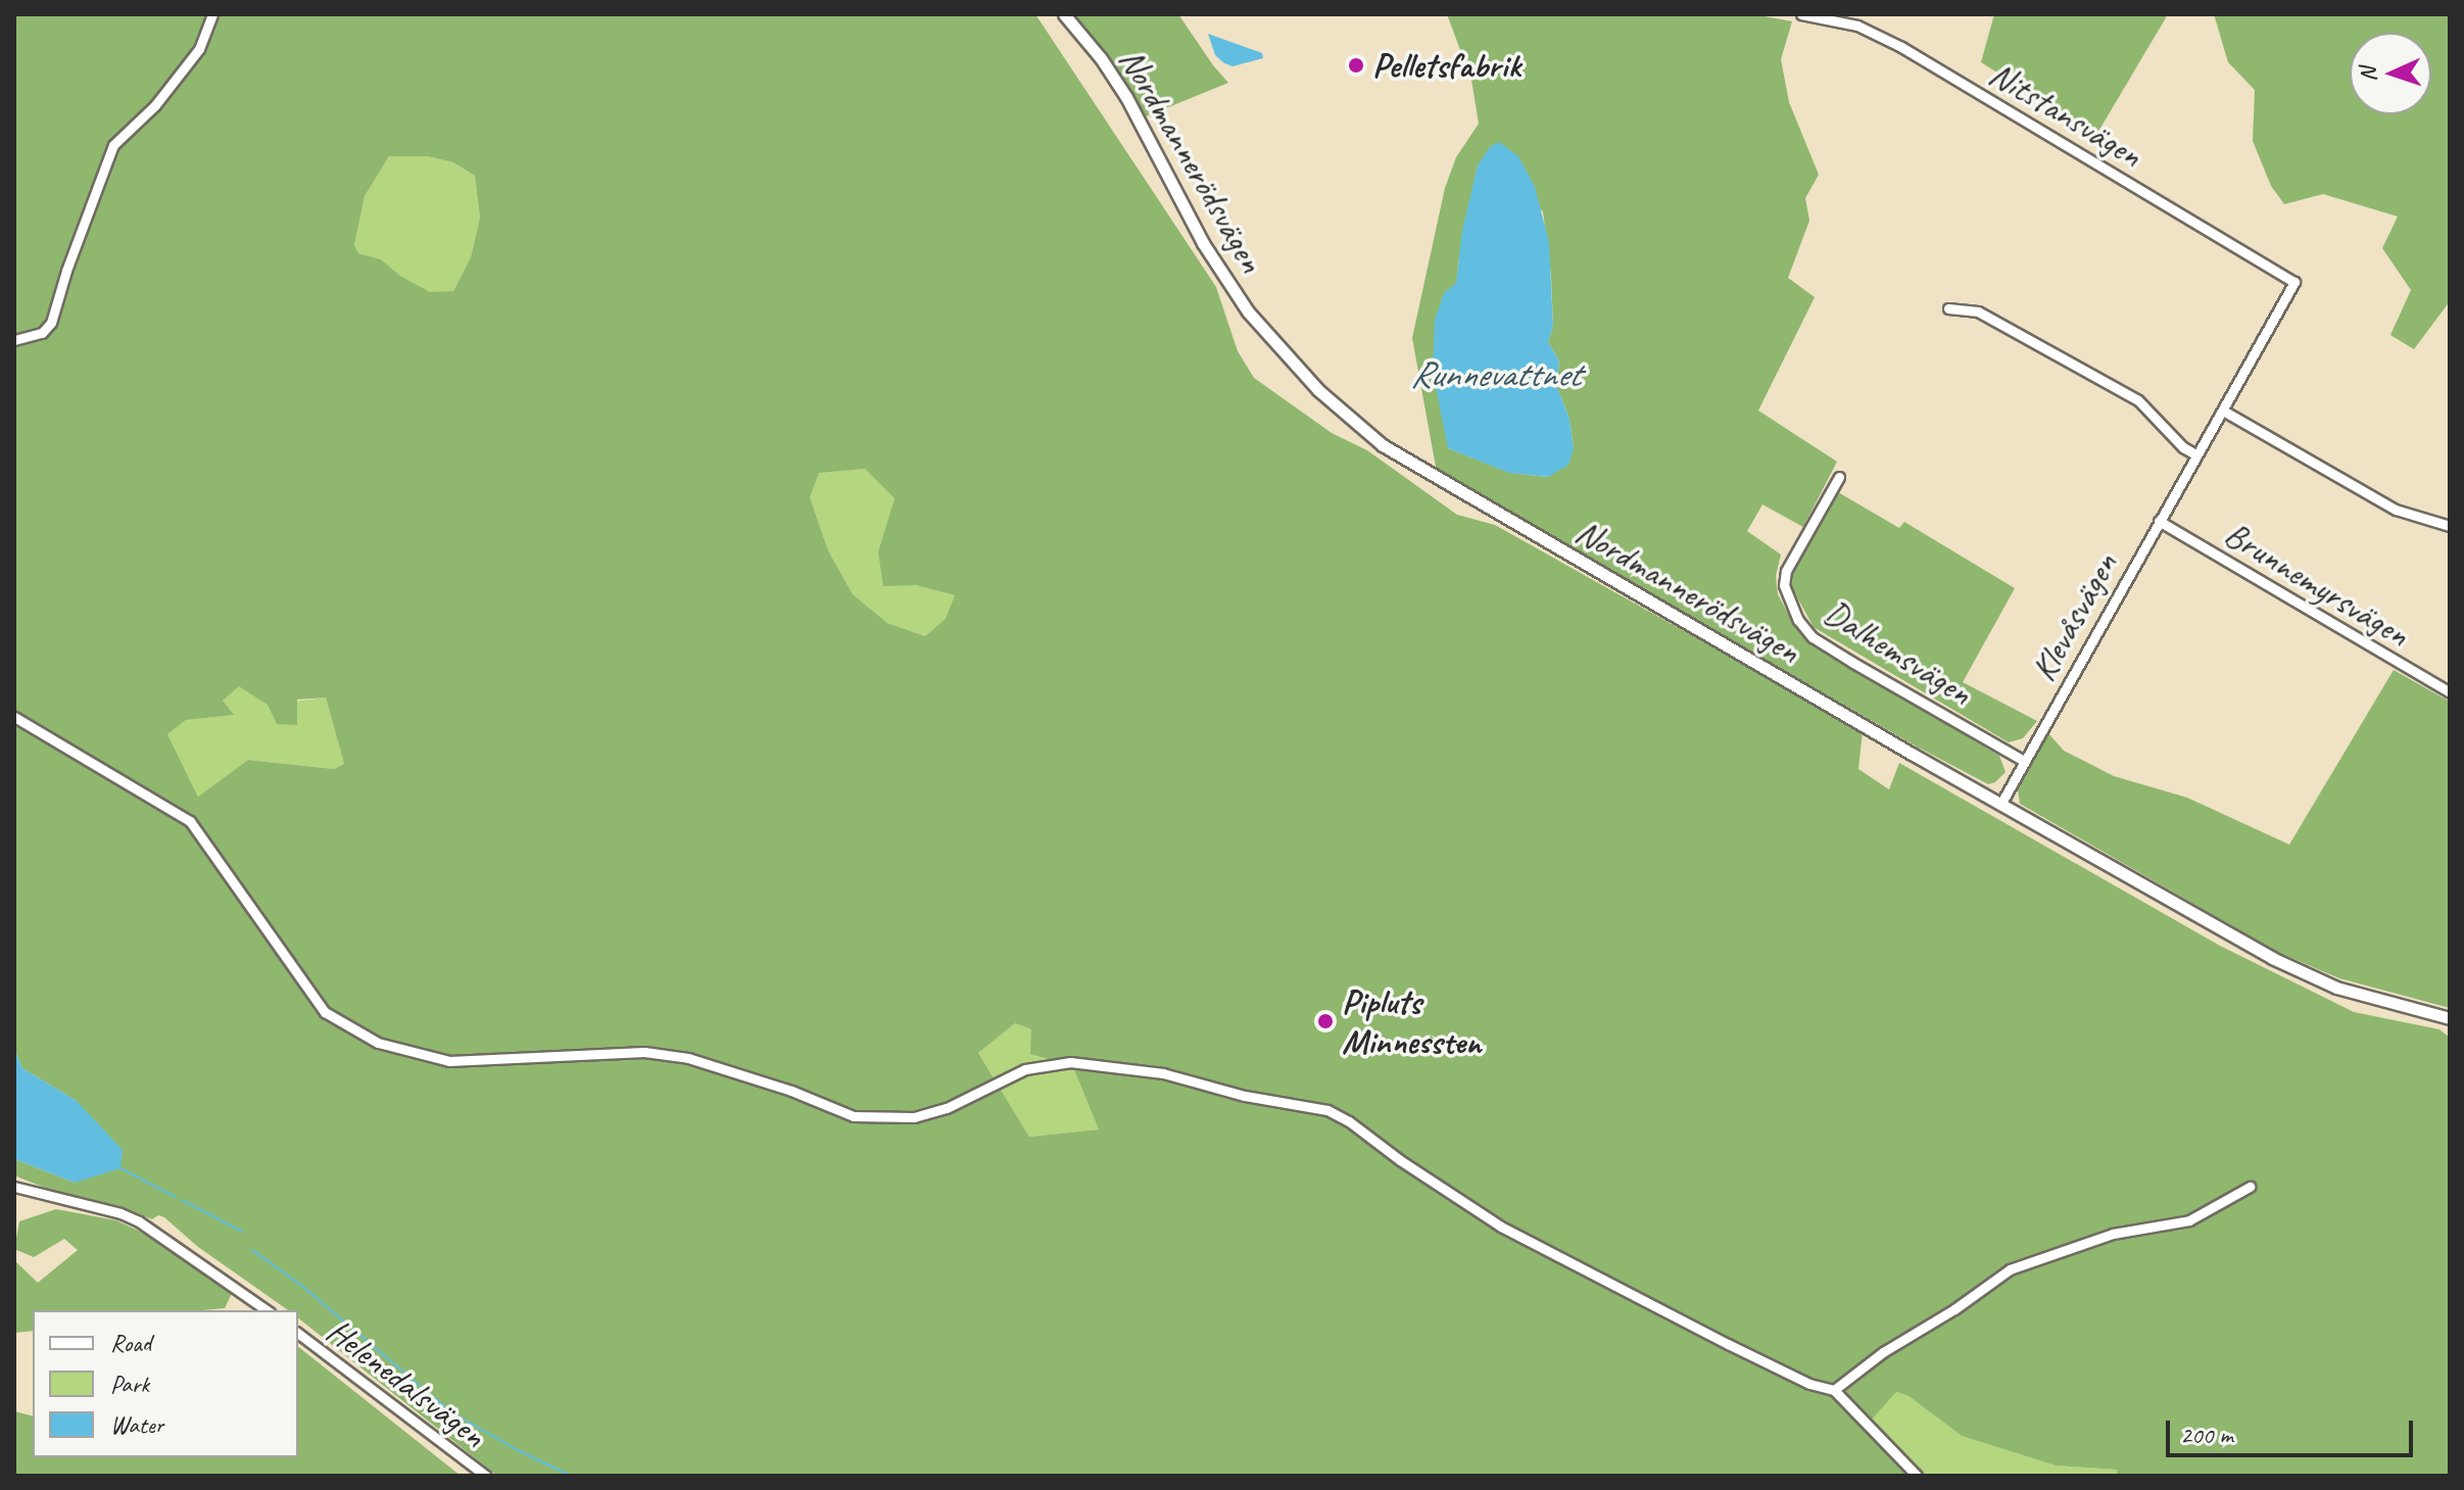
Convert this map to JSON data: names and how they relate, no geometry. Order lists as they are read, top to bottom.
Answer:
{
  "streets": {
    "main road": ["Nordmannerödsvägen"],
    "street": [
      "Nitstansvägen",
      "Brunnemyrsvägen",
      "Klevåsvägen",
      "Dalhemsvägen",
      "Helenedalsvägen"
    ]
  },
  "crossings": [
    ["Nitstansvägen", "Klevåsvägen"],
    ["Nordmannerödsvägen", "Klevåsvägen"],
    ["Brunnemyrsvägen", "Klevåsvägen"],
    ["Klevåsvägen", "Dalhemsvägen"]
  ],
  "water": ["Runnevattnet"],
  "places": ["Pelletsfabrik", "Pipluts Minnessten"],
  "legend": ["Road", "Park", "Water"],
  "scale_bar": "200 m",
  "north": "left"
}
